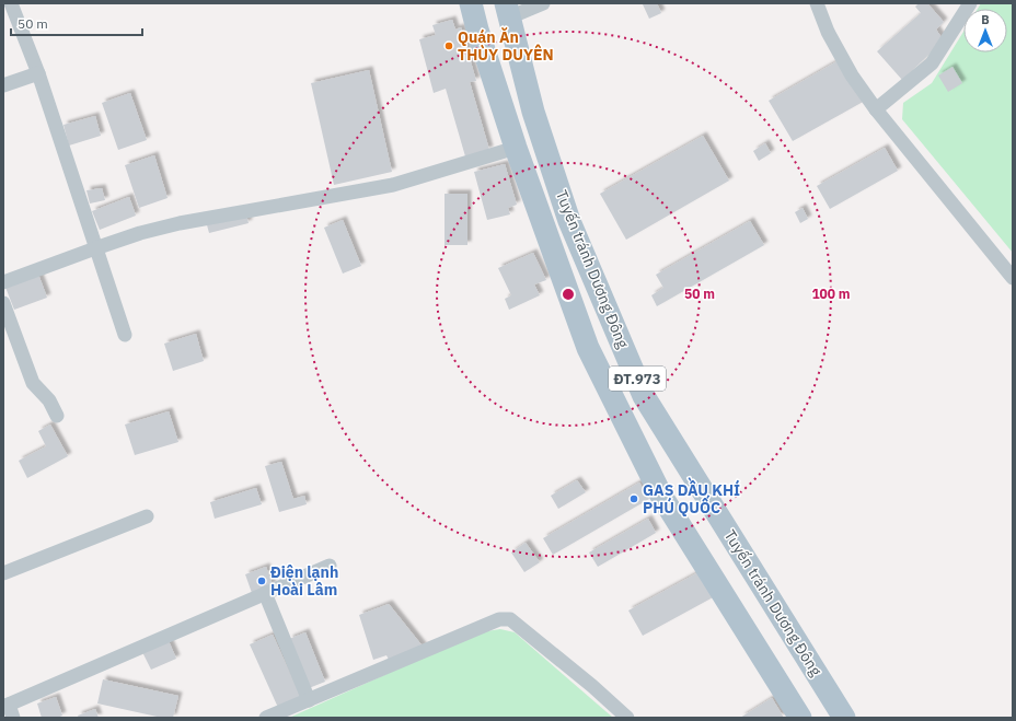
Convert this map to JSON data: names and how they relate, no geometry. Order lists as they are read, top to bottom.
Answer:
{
  "streets": {
    "main road": ["Tuyến tránh Dương Đông", "ĐT.973"]
  },
  "places": ["Quán Ăn THÙY DUYÊN", "GAS DẦU KHÍ PHÚ QUỐC", "Điện lạnh Hoài Lâm"],
  "scale_bar": "50 m",
  "north": "top",
  "rings": ["50 m", "100 m"]
}
